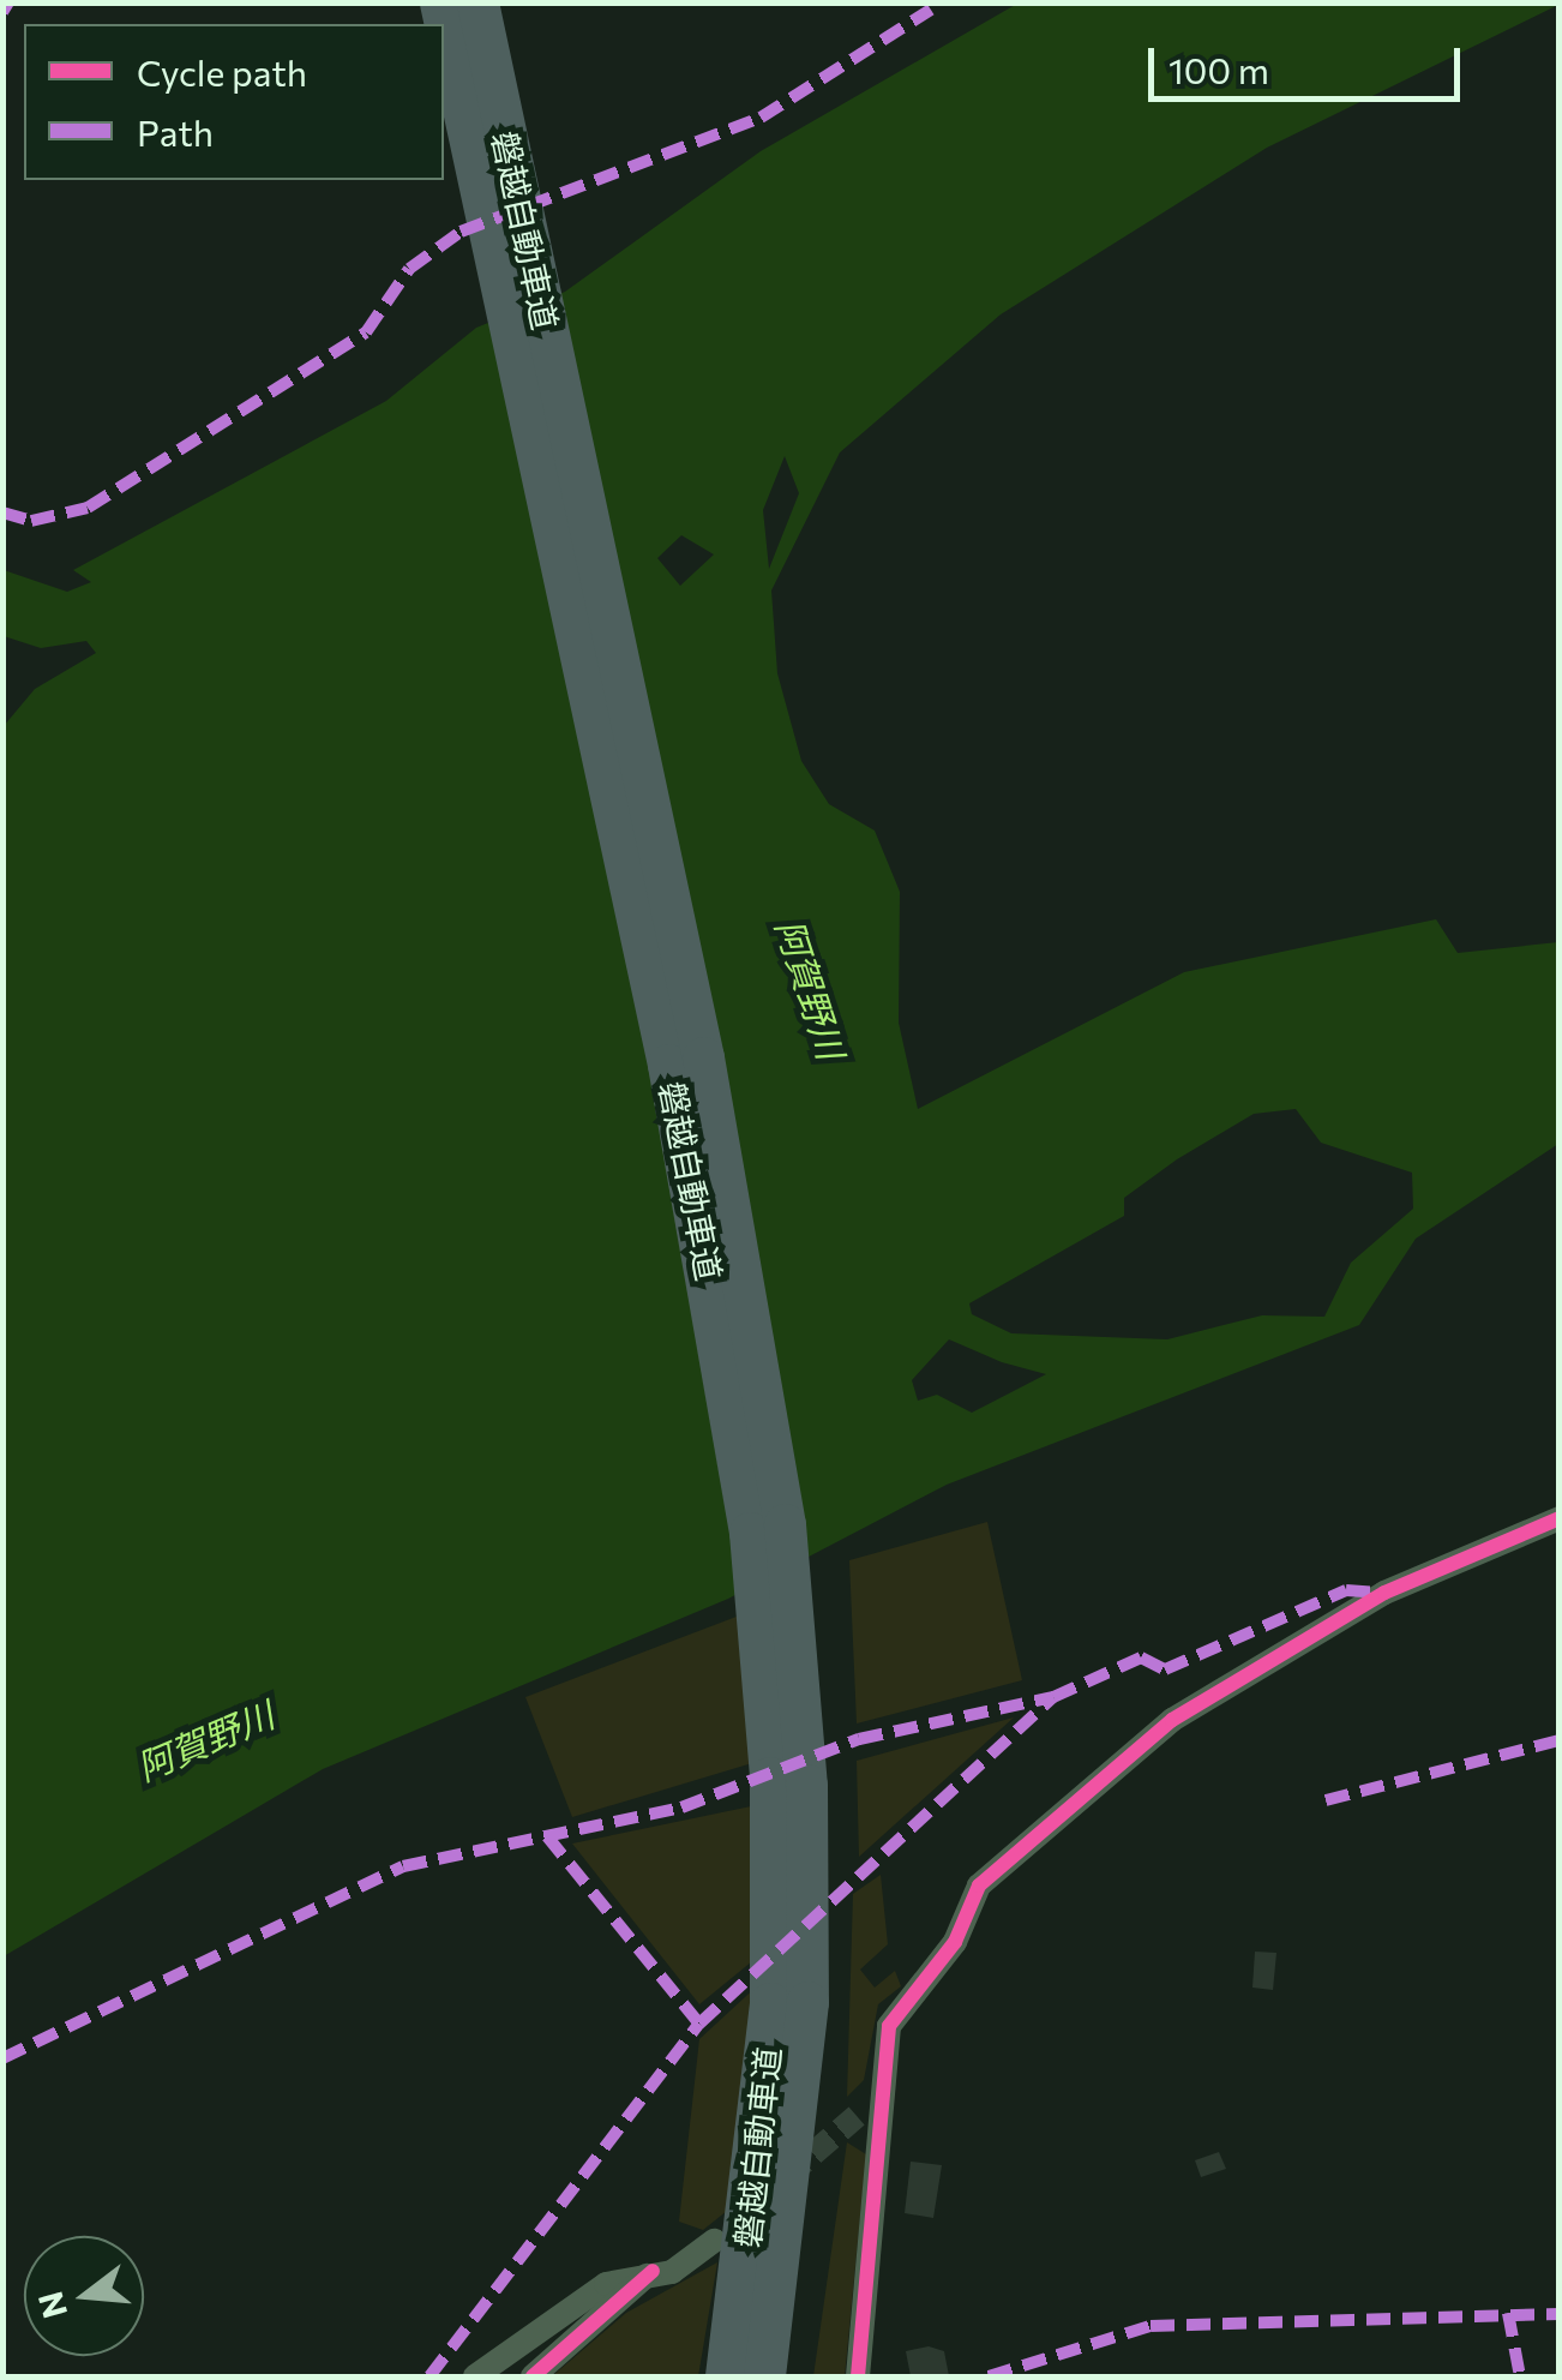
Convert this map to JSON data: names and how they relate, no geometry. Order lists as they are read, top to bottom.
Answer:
{
  "streets": {
    "highway": ["磐越自動車道"]
  },
  "water": ["阿賀野川"],
  "legend": ["Cycle path", "Path"],
  "scale_bar": "100 m",
  "north": "left"
}
